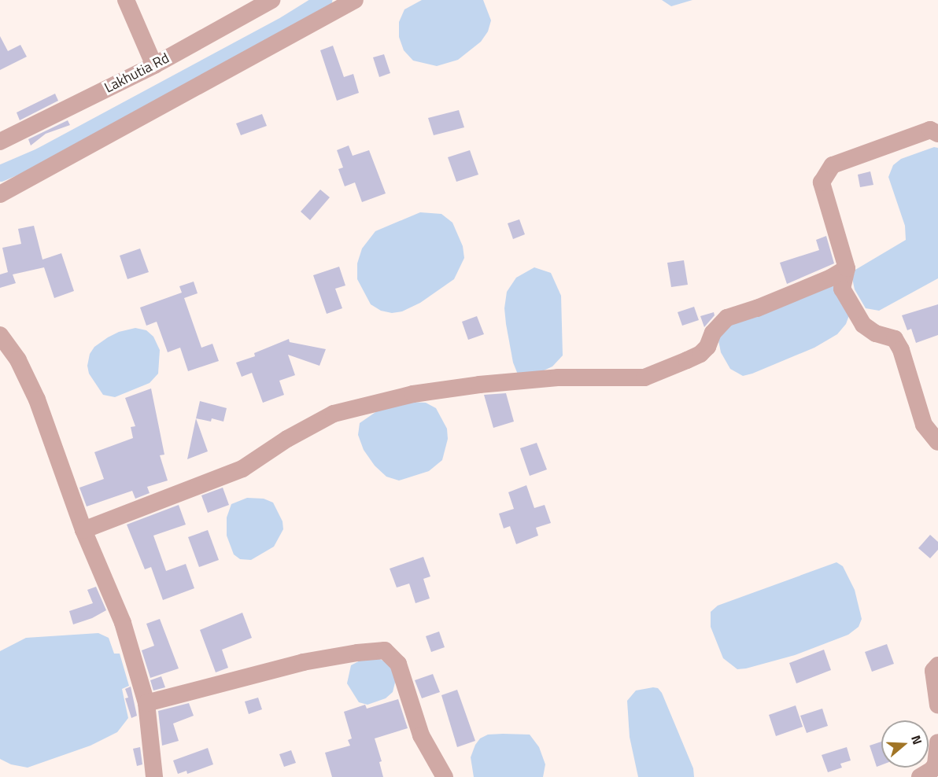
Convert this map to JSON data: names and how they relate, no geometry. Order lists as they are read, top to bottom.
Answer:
{
  "streets": {
    "street": ["Lakhutia Rd"]
  },
  "north": "right"
}
